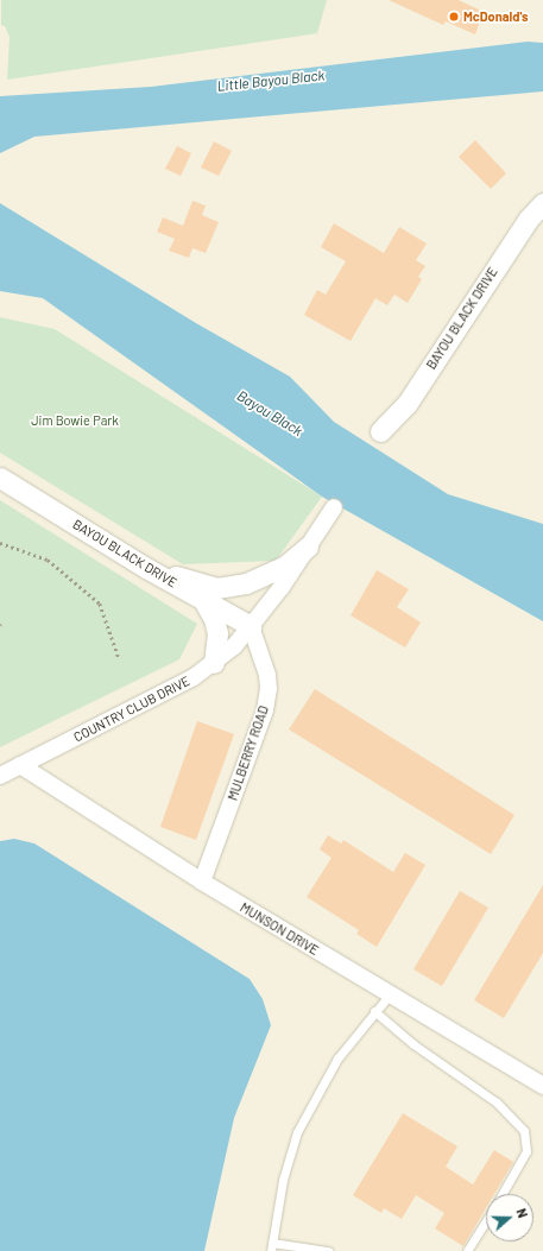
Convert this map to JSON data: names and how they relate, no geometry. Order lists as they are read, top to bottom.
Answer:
{
  "streets": {
    "street": [
      "BAYOU BLACK DRIVE",
      "COUNTRY CLUB DRIVE",
      "MULBERRY ROAD",
      "MUNSON DRIVE"
    ]
  },
  "crossings": [
    ["BAYOU BLACK DRIVE", "COUNTRY CLUB DRIVE"],
    ["BAYOU BLACK DRIVE", "MULBERRY ROAD"],
    ["COUNTRY CLUB DRIVE", "MULBERRY ROAD"],
    ["COUNTRY CLUB DRIVE", "MUNSON DRIVE"],
    ["MULBERRY ROAD", "MUNSON DRIVE"]
  ],
  "water": ["Little Bayou Black", "Bayou Black"],
  "parks": ["Jim Bowie Park"],
  "places": ["McDonald's"],
  "north": "right"
}
